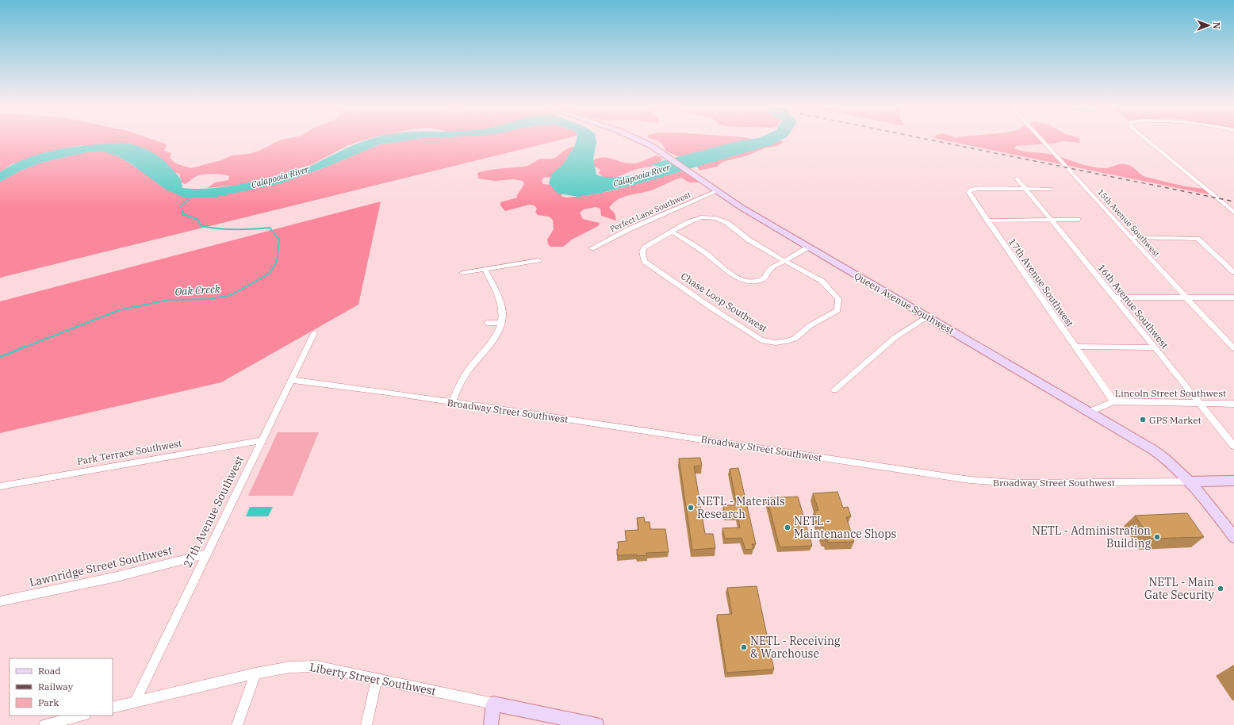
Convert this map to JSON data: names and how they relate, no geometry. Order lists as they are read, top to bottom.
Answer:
{
  "streets": {
    "main road": ["Queen Avenue Southwest", "Broadway Street Southwest", "Liberty Street Southwest"],
    "street": [
      "Perfect Lane Southwest",
      "15th Avenue Southwest",
      "17th Avenue Southwest",
      "Chase Loop Southwest",
      "16th Avenue Southwest",
      "Lincoln Street Southwest",
      "Park Terrace Southwest",
      "27th Avenue Southwest",
      "Lawnridge Street Southwest"
    ]
  },
  "crossings": [
    ["Perfect Lane Southwest", "Queen Avenue Southwest"],
    ["17th Avenue Southwest", "16th Avenue Southwest"],
    ["17th Avenue Southwest", "Lincoln Street Southwest"],
    ["Queen Avenue Southwest", "Lincoln Street Southwest"],
    ["Queen Avenue Southwest", "Broadway Street Southwest"],
    ["16th Avenue Southwest", "Lincoln Street Southwest"],
    ["Broadway Street Southwest", "27th Avenue Southwest"],
    ["Park Terrace Southwest", "27th Avenue Southwest"],
    ["27th Avenue Southwest", "Lawnridge Street Southwest"],
    ["27th Avenue Southwest", "Liberty Street Southwest"]
  ],
  "water": ["Calapooia River", "Oak Creek"],
  "places": [
    "GPS Market",
    "NETL - Materials Research",
    "NETL - Maintenance Shops",
    "NETL - Administration Building",
    "NETL - Main Gate Security",
    "NETL - Receiving & Warehouse"
  ],
  "legend": ["Road", "Railway", "Park"],
  "north": "right"
}
